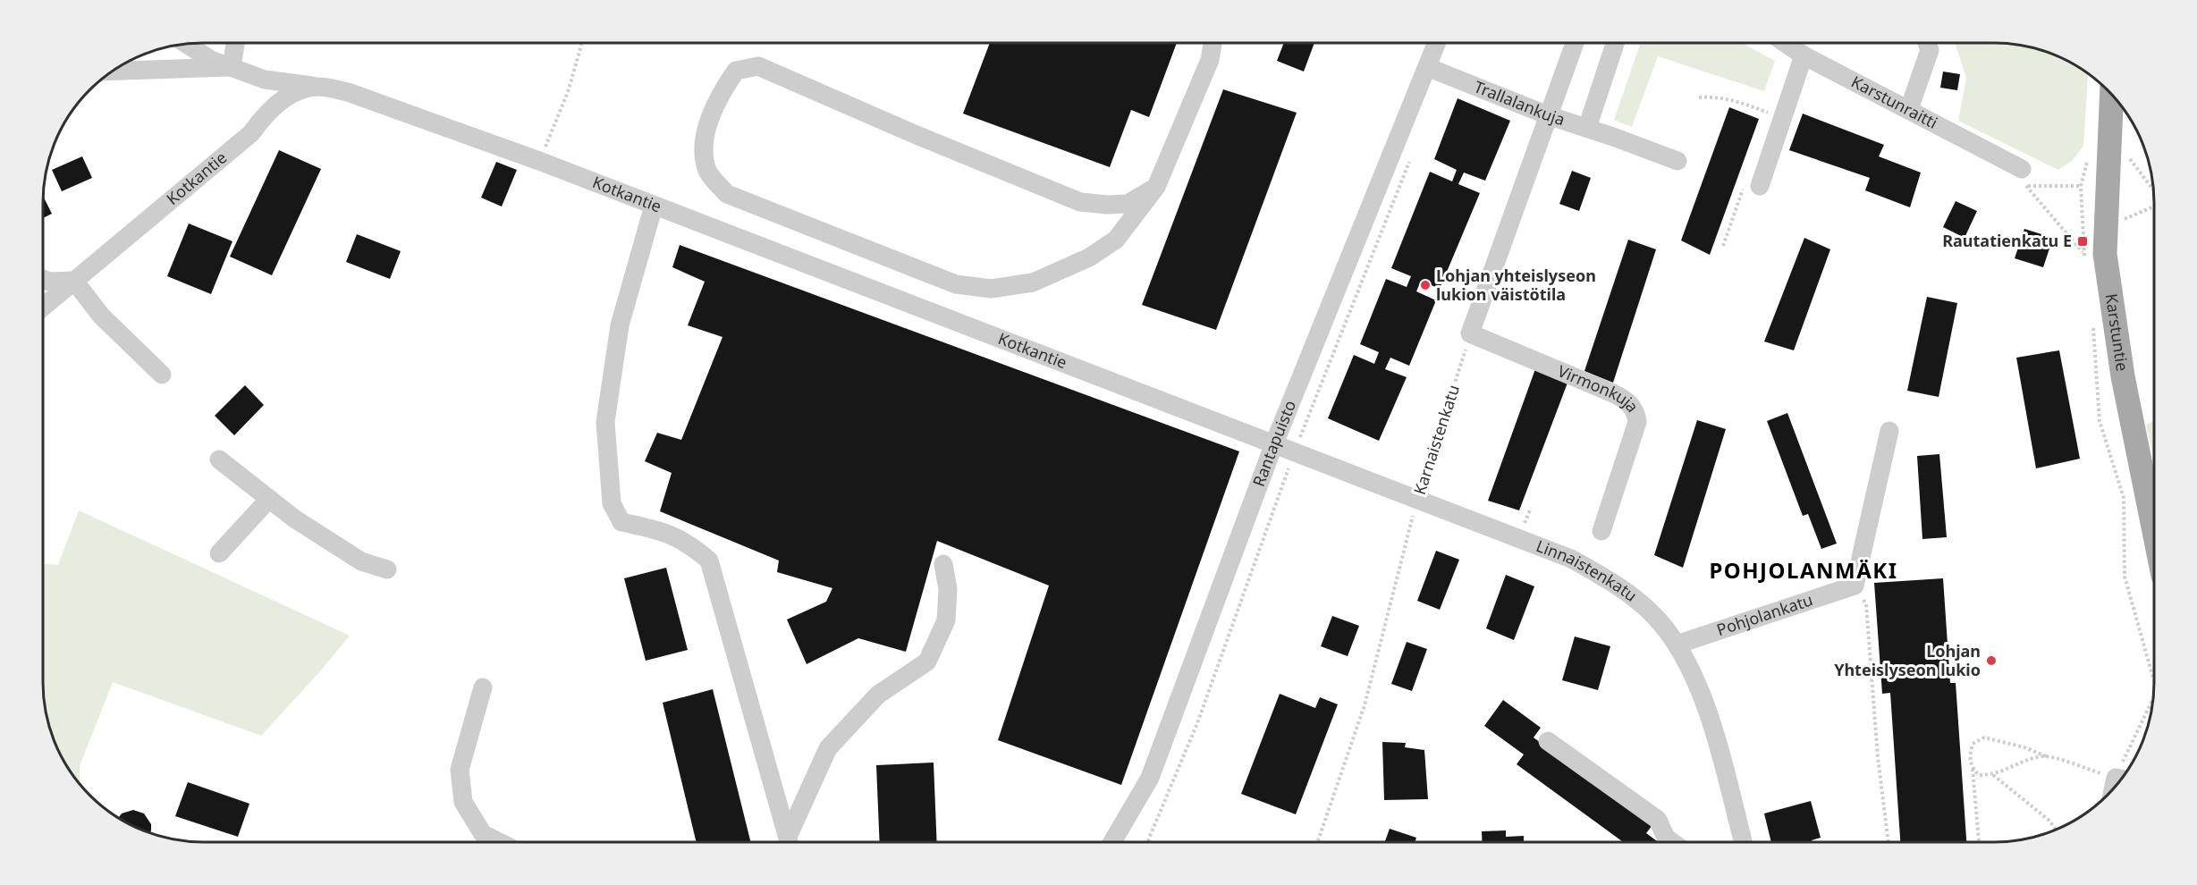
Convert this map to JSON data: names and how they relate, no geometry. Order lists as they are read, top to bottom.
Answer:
{
  "streets": {
    "main road": ["Karstuntie"],
    "street": [
      "Trallalankuja",
      "Karstunraitti",
      "Kotkantie",
      "Virmonkuja",
      "Rantapuisto",
      "Linnaistenkatu",
      "Pohjolankatu"
    ],
    "path": ["Karnaistenkatu"]
  },
  "crossings": [
    ["Trallalankuja", "Rantapuisto"],
    ["Kotkantie", "Rantapuisto"],
    ["Kotkantie", "Linnaistenkatu"],
    ["Virmonkuja", "Karnaistenkatu"],
    ["Karnaistenkatu", "Linnaistenkatu"],
    ["Rantapuisto", "Linnaistenkatu"],
    ["Linnaistenkatu", "Pohjolankatu"]
  ],
  "districts": ["POHJOLANMÄKI"],
  "places": {
    "transit": ["Rautatienkatu E"],
    "other": ["Lohjan yhteislyseon lukion väistötila", "Lohjan Yhteislyseon lukio"]
  }
}
